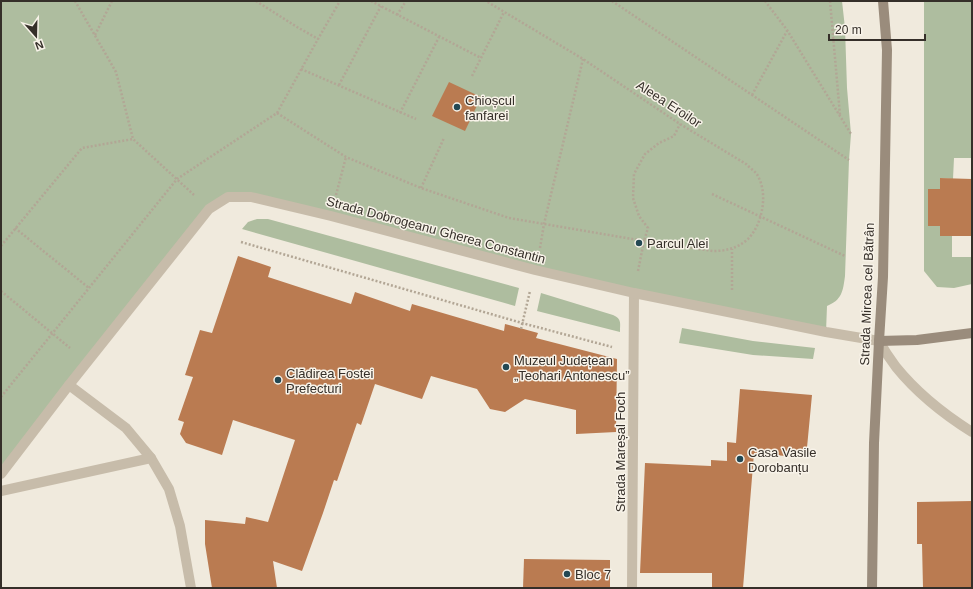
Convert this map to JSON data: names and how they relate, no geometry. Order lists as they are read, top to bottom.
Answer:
{
  "streets": {
    "main road": ["Strada Mircea cel Bătrân"],
    "street": ["Strada Dobrogeanu Gherea Constantin", "Strada Mareșal Foch"],
    "path": ["Aleea Eroilor"]
  },
  "crossings": [
    ["Strada Dobrogeanu Gherea Constantin", "Strada Mircea cel Bătrân"],
    ["Strada Dobrogeanu Gherea Constantin", "Strada Mareșal Foch"]
  ],
  "places": [
    "Chioșcul fanfarei",
    "Parcul Alei",
    "Muzeul Județean „Teohari Antonescu”",
    "Clădirea Fostei Prefecturi",
    "Casa Vasile Dorobanțu",
    "Bloc 7"
  ],
  "scale_bar": "20 m",
  "north": "bottom"
}
